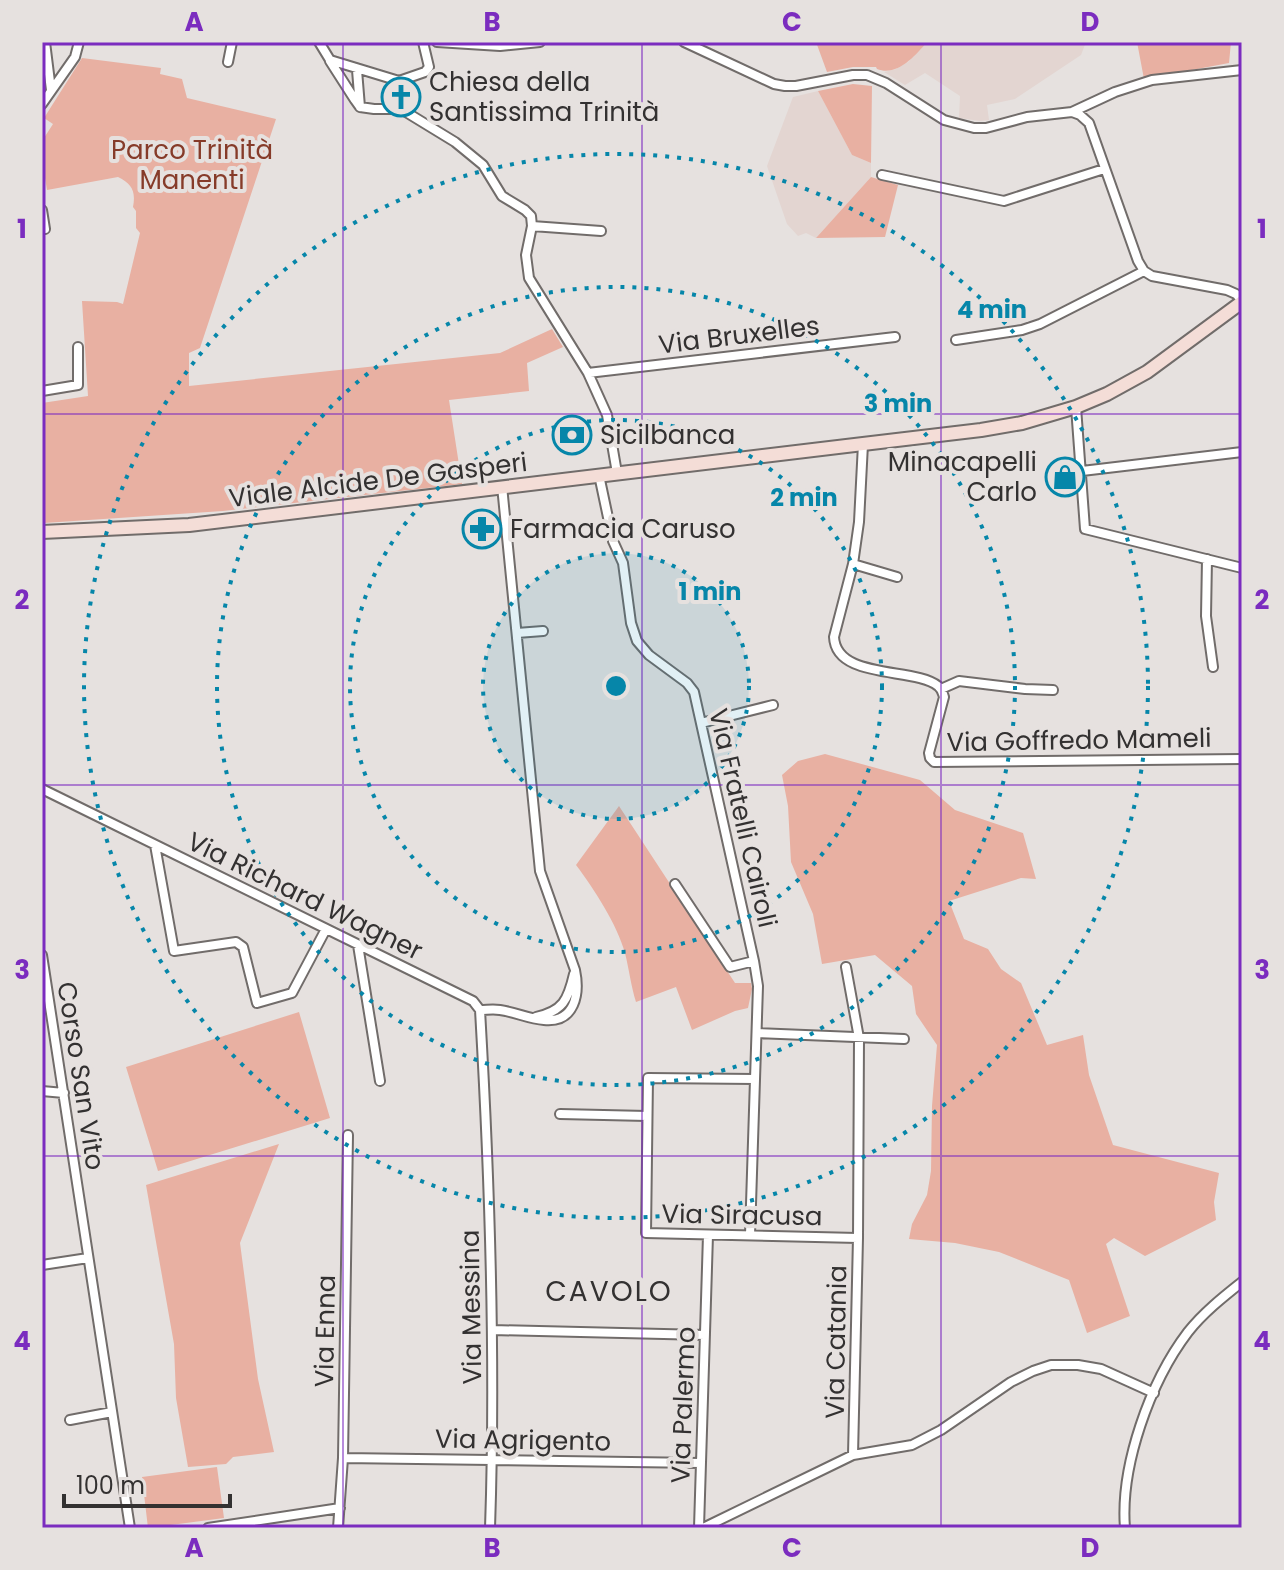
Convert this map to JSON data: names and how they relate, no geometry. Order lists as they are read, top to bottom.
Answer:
{
  "streets": {
    "main road": ["Viale Alcide De Gasperi"],
    "street": [
      "Via Bruxelles",
      "Via Goffredo Mameli",
      "Via Fratelli Cairoli",
      "Via Richard Wagner",
      "Corso San Vito",
      "Via Siracusa",
      "Via Messina",
      "Via Enna",
      "Via Catania",
      "Via Palermo",
      "Via Agrigento"
    ]
  },
  "crossings": [
    ["Viale Alcide De Gasperi", "Via Goffredo Mameli"],
    ["Viale Alcide De Gasperi", "Via Fratelli Cairoli"],
    ["Via Fratelli Cairoli", "Via Siracusa"],
    ["Via Richard Wagner", "Via Messina"],
    ["Via Siracusa", "Via Catania"],
    ["Via Siracusa", "Via Palermo"],
    ["Via Messina", "Via Agrigento"],
    ["Via Enna", "Via Agrigento"],
    ["Via Palermo", "Via Agrigento"]
  ],
  "districts": ["CAVOLO"],
  "parks": ["Parco Trinità Manenti"],
  "places": {
    "church": ["Chiesa della Santissima Trinità"],
    "bank": ["Sicilbanca"],
    "shop": ["Minacapelli Carlo"],
    "pharmacy": ["Farmacia Caruso"]
  },
  "scale_bar": "100 m",
  "grid": {
    "columns": [
      "A",
      "B",
      "C",
      "D"
    ],
    "rows": [
      "1",
      "2",
      "3",
      "4"
    ]
  },
  "rings": [
    "4 min",
    "3 min",
    "2 min",
    "1 min"
  ]
}
